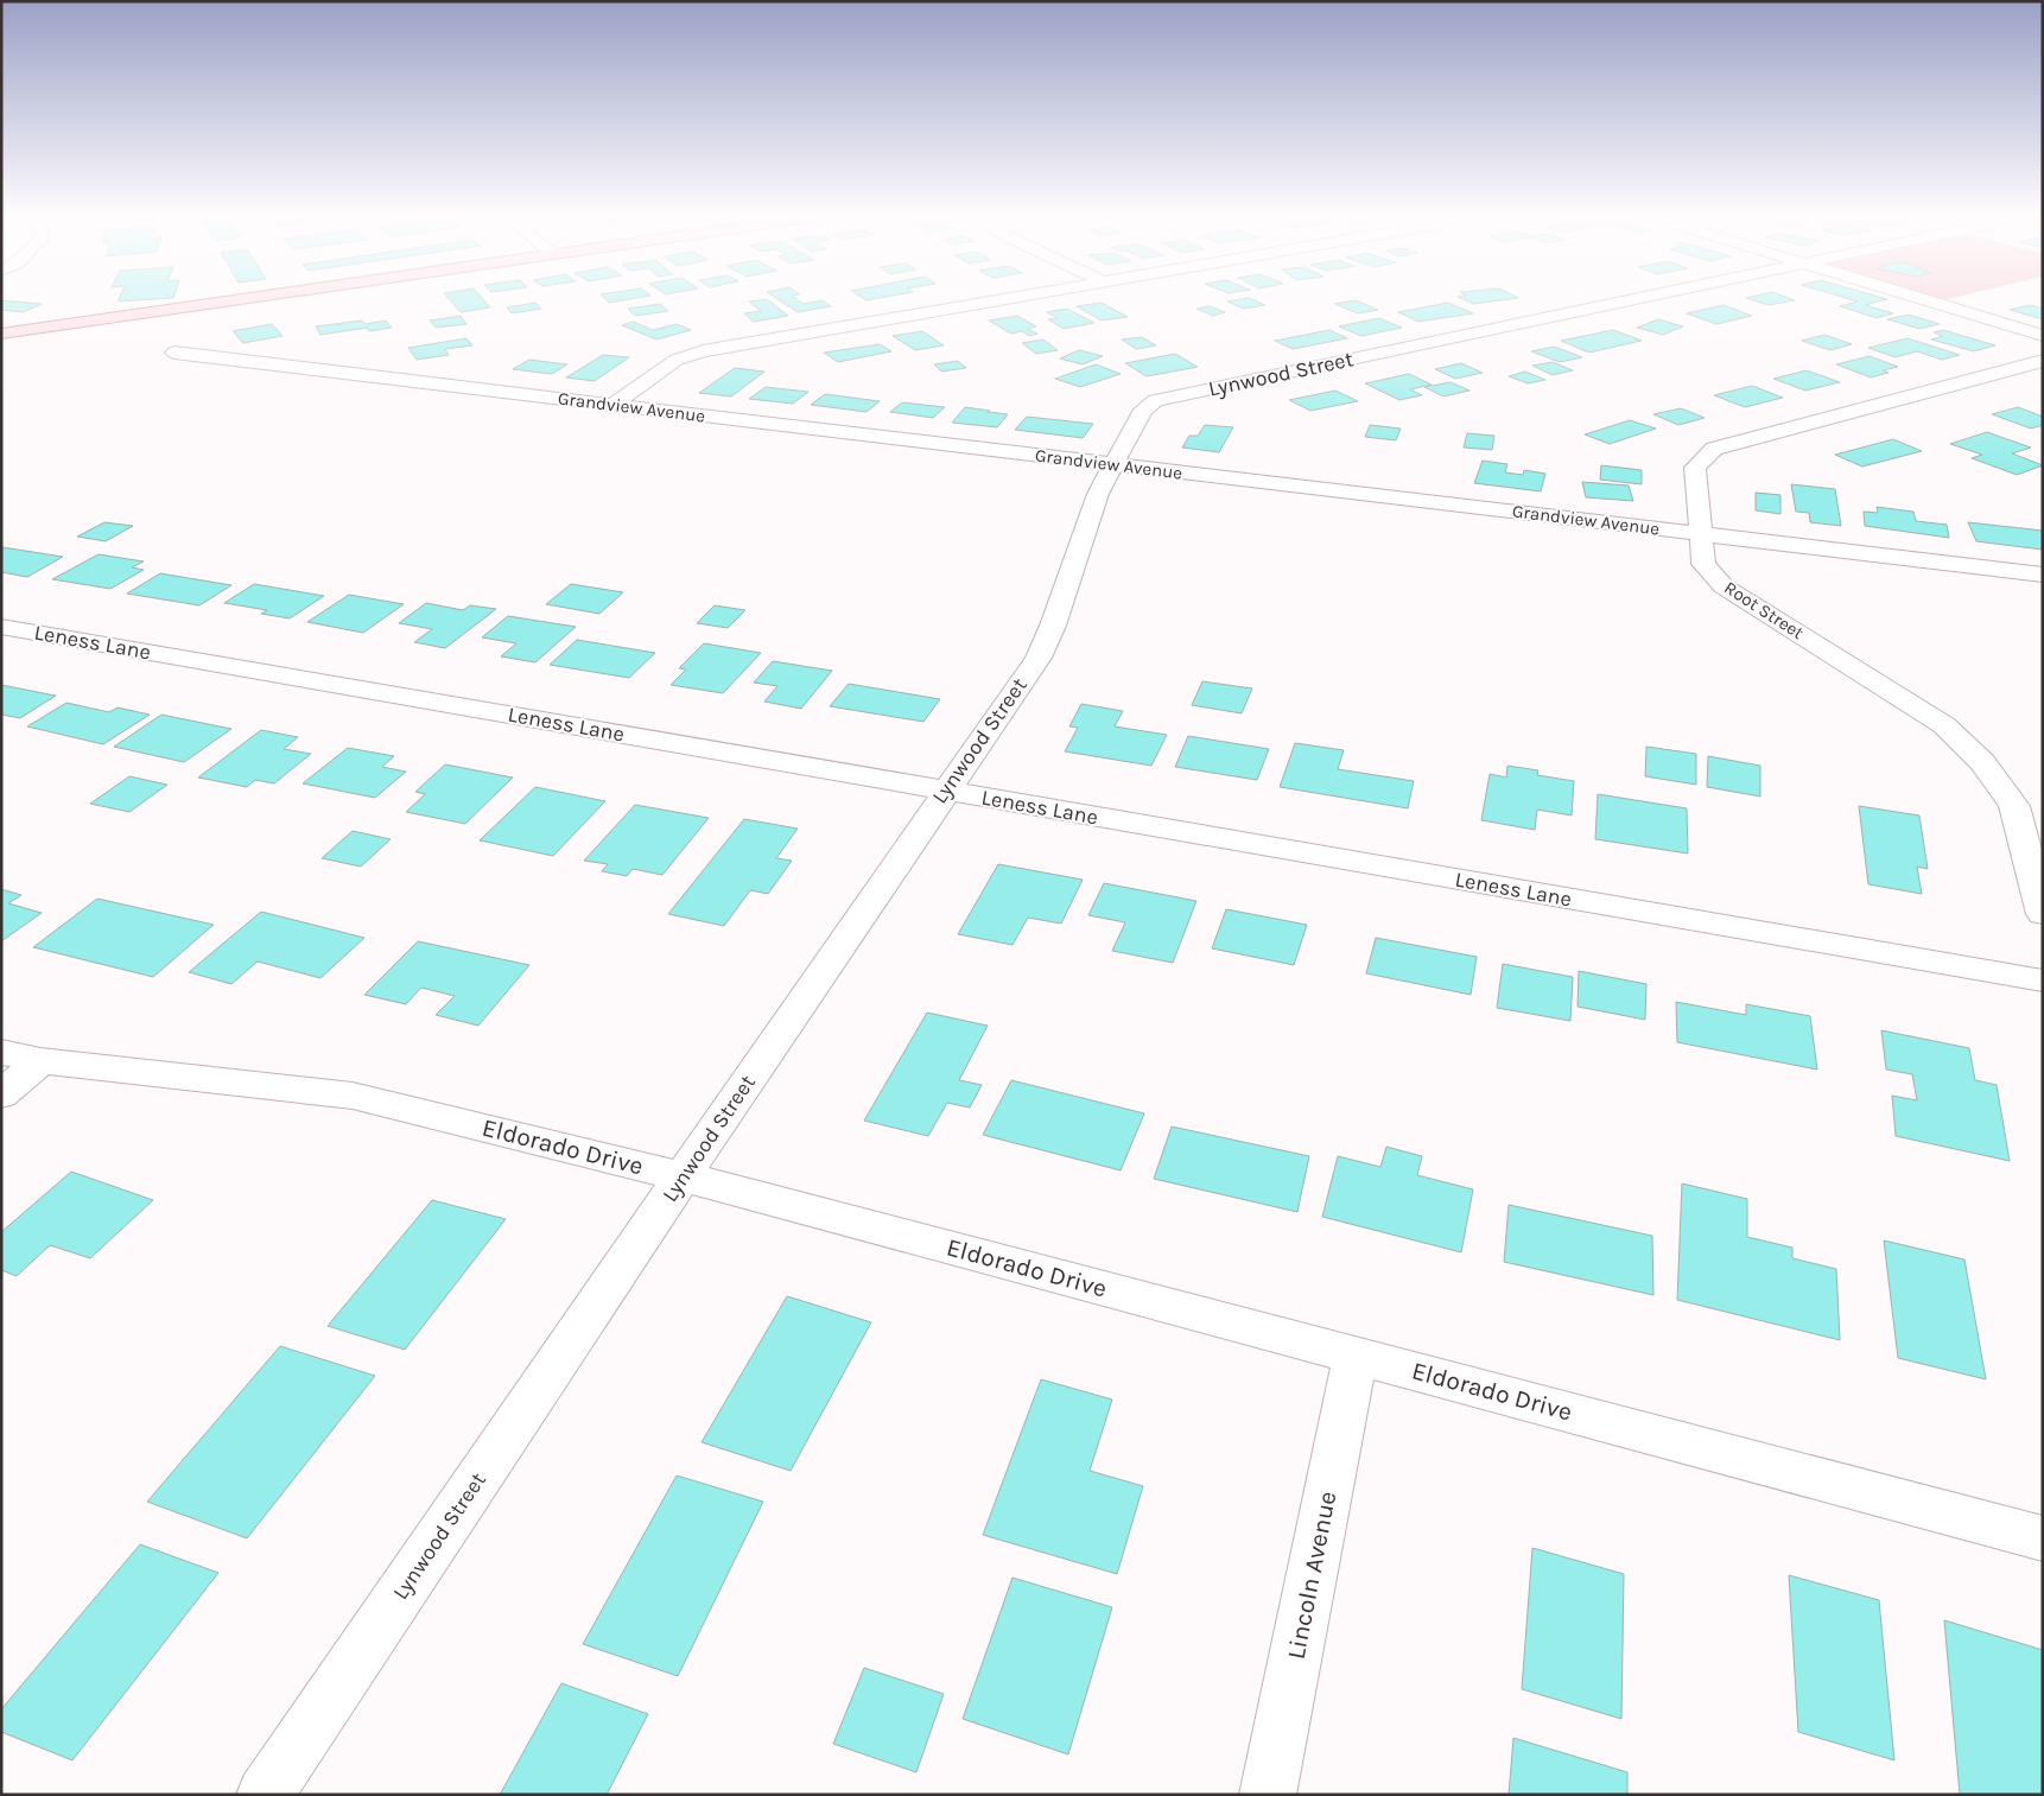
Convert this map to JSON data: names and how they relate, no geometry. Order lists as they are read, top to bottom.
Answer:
{
  "streets": {
    "street": [
      "Lynwood Street",
      "Grandview Avenue",
      "Root Street",
      "Leness Lane",
      "Eldorado Drive",
      "Lincoln Avenue"
    ]
  },
  "crossings": [
    ["Lynwood Street", "Grandview Avenue"],
    ["Lynwood Street", "Leness Lane"],
    ["Lynwood Street", "Eldorado Drive"],
    ["Grandview Avenue", "Root Street"],
    ["Eldorado Drive", "Lincoln Avenue"]
  ]
}
